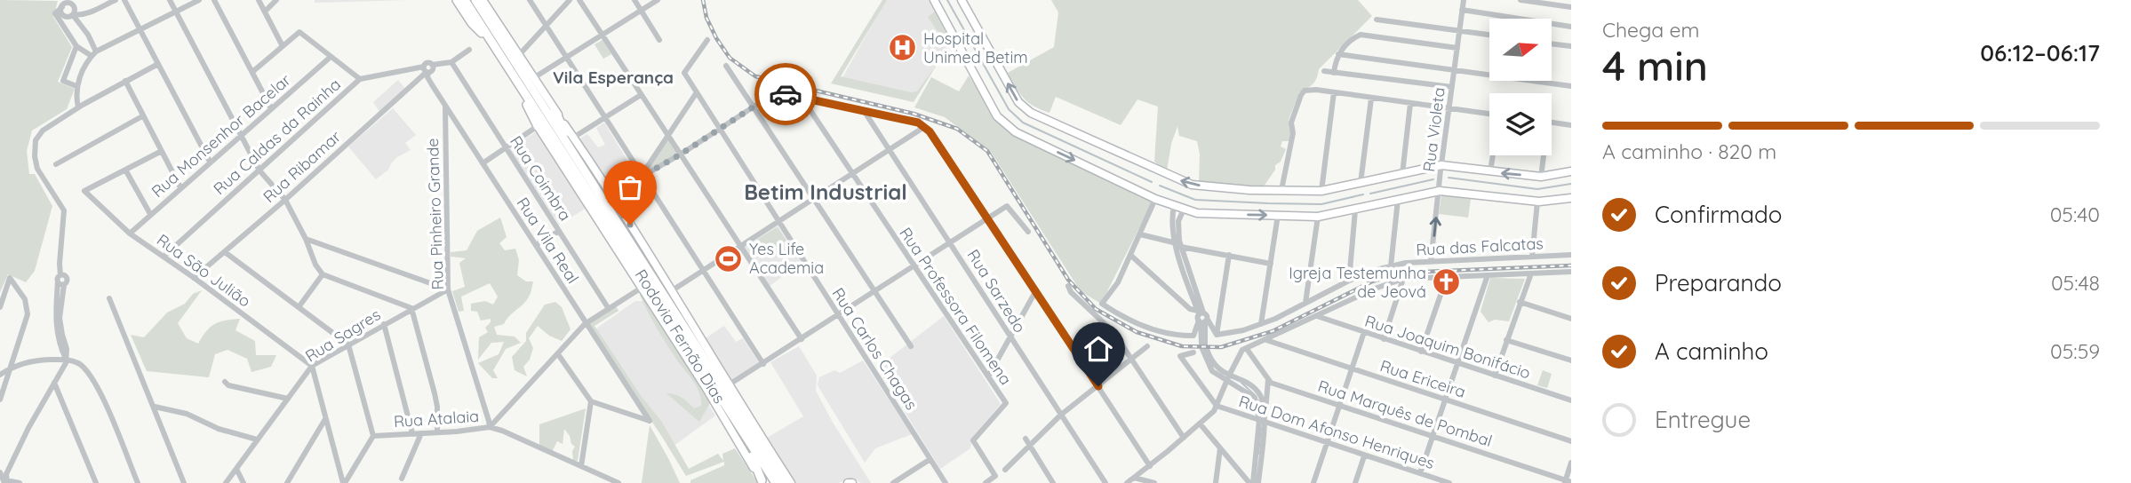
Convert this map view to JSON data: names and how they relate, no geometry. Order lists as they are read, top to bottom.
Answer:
{
  "streets": {
    "highway": ["Rodovia Fernão Dias"],
    "street": [
      "Rua Violeta",
      "Rua Monsenhor Bacelar",
      "Rua Caldas da Rainha",
      "Rua Ribamar",
      "Rua Coimbra",
      "Rua Pinheiro Grande",
      "Rua Vila Real",
      "Rua das Falcatas",
      "Rua São Julião",
      "Rua Sarzedo",
      "Rua Professora Filomena",
      "Rua Sagres",
      "Rua Joaquim Bonifácio",
      "Rua Carlos Chagas",
      "Rua Ericeira",
      "Rua Marquês de Pombal",
      "Rua Atalaia",
      "Rua Dom Afonso Henriques"
    ]
  },
  "crossings": [
    ["Rua Violeta", "Rua das Falcatas"],
    ["Rua Monsenhor Bacelar", "Rua São Julião"],
    ["Rua Caldas da Rainha", "Rua Ribamar"],
    ["Rua Caldas da Rainha", "Rua Coimbra"],
    ["Rua Caldas da Rainha", "Rua Vila Real"],
    ["Rua Caldas da Rainha", "Rua São Julião"],
    ["Rua Ribamar", "Rua Vila Real"],
    ["Rua Ribamar", "Rua São Julião"],
    ["Rua Pinheiro Grande", "Rua Vila Real"],
    ["Rua Pinheiro Grande", "Rua Sagres"],
    ["Rua Pinheiro Grande", "Rua Atalaia"],
    ["Rua São Julião", "Rua Sagres"]
  ],
  "districts": ["Vila Esperança", "Betim Industrial"],
  "places": {
    "hospital": ["Hospital Unimed Betim"],
    "sports": ["Yes Life Academia"],
    "church": ["Igreja Testemunha de Jeová"]
  },
  "north": "right",
  "page": {
    "heading": ["4 min", "Chega em", "06:12–06:17"],
    "bar": "A caminho · 820 m",
    "list": [
      ["Confirmado", "05:40"],
      ["Preparando", "05:48"],
      ["A caminho", "05:59"],
      "Entregue"
    ]
  }
}
